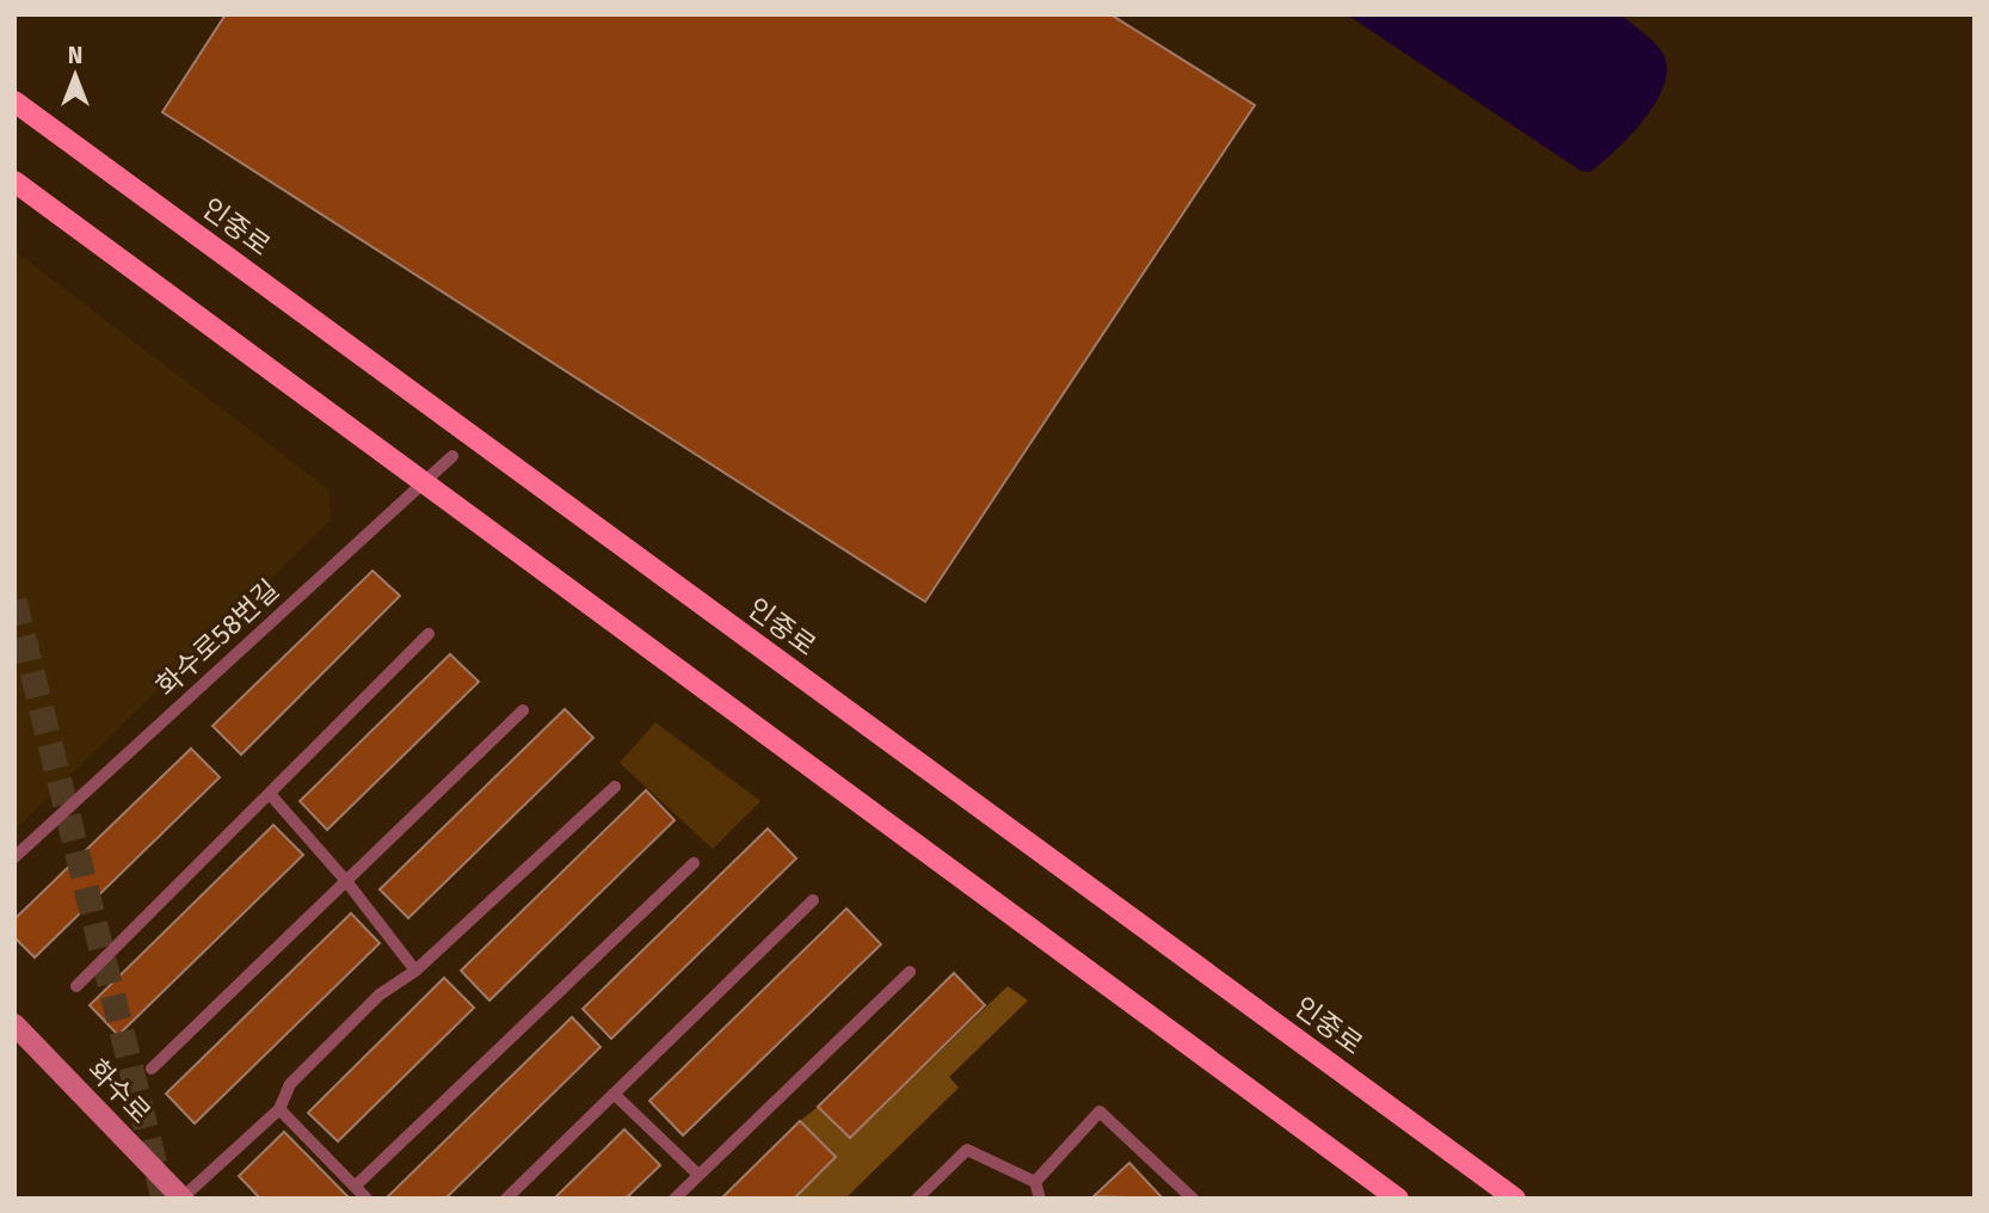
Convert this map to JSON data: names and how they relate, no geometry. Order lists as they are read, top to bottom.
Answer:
{
  "streets": {
    "main road": ["인중로"],
    "street": ["화수로"],
    "lane": ["화수로58번길"]
  },
  "north": "top"
}
